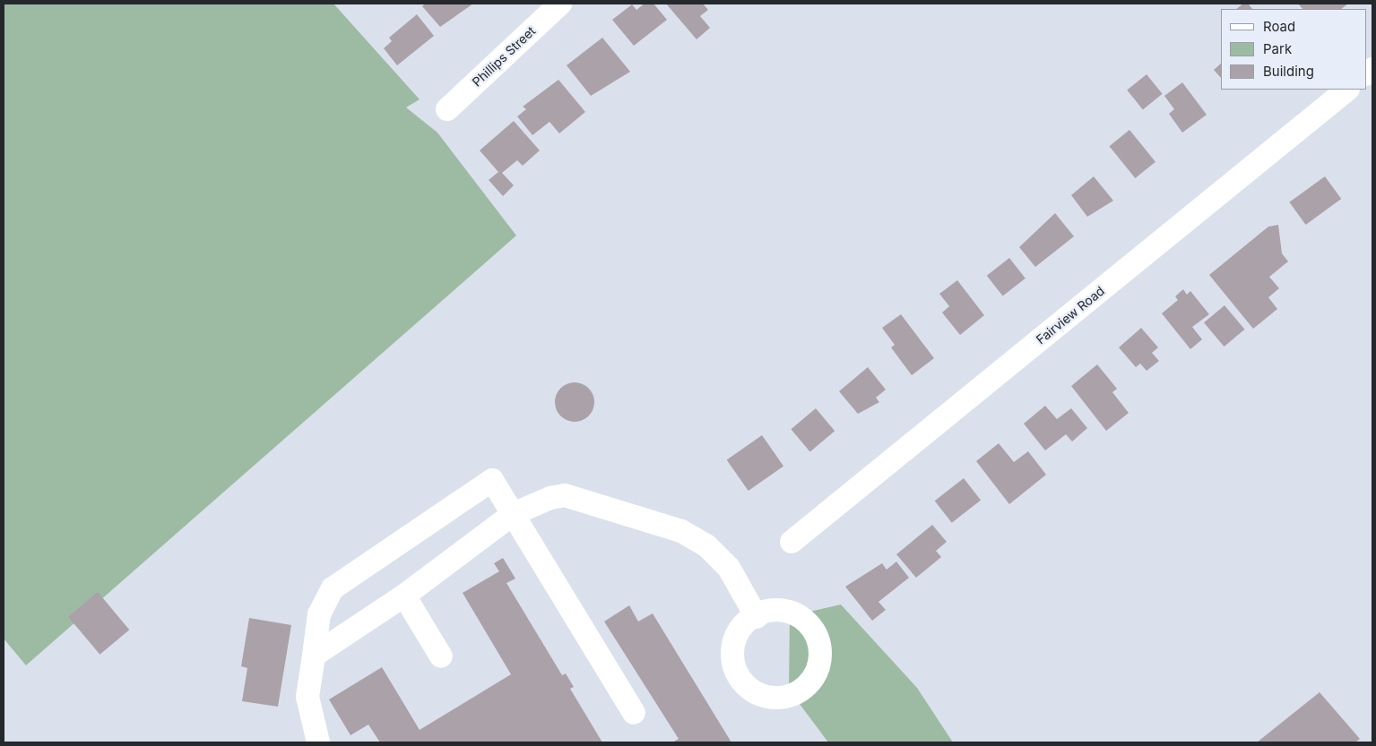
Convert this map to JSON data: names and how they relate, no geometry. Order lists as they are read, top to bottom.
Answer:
{
  "streets": {
    "street": ["Phillips Street", "Fairview Road"]
  },
  "legend": ["Road", "Park", "Building"]
}
